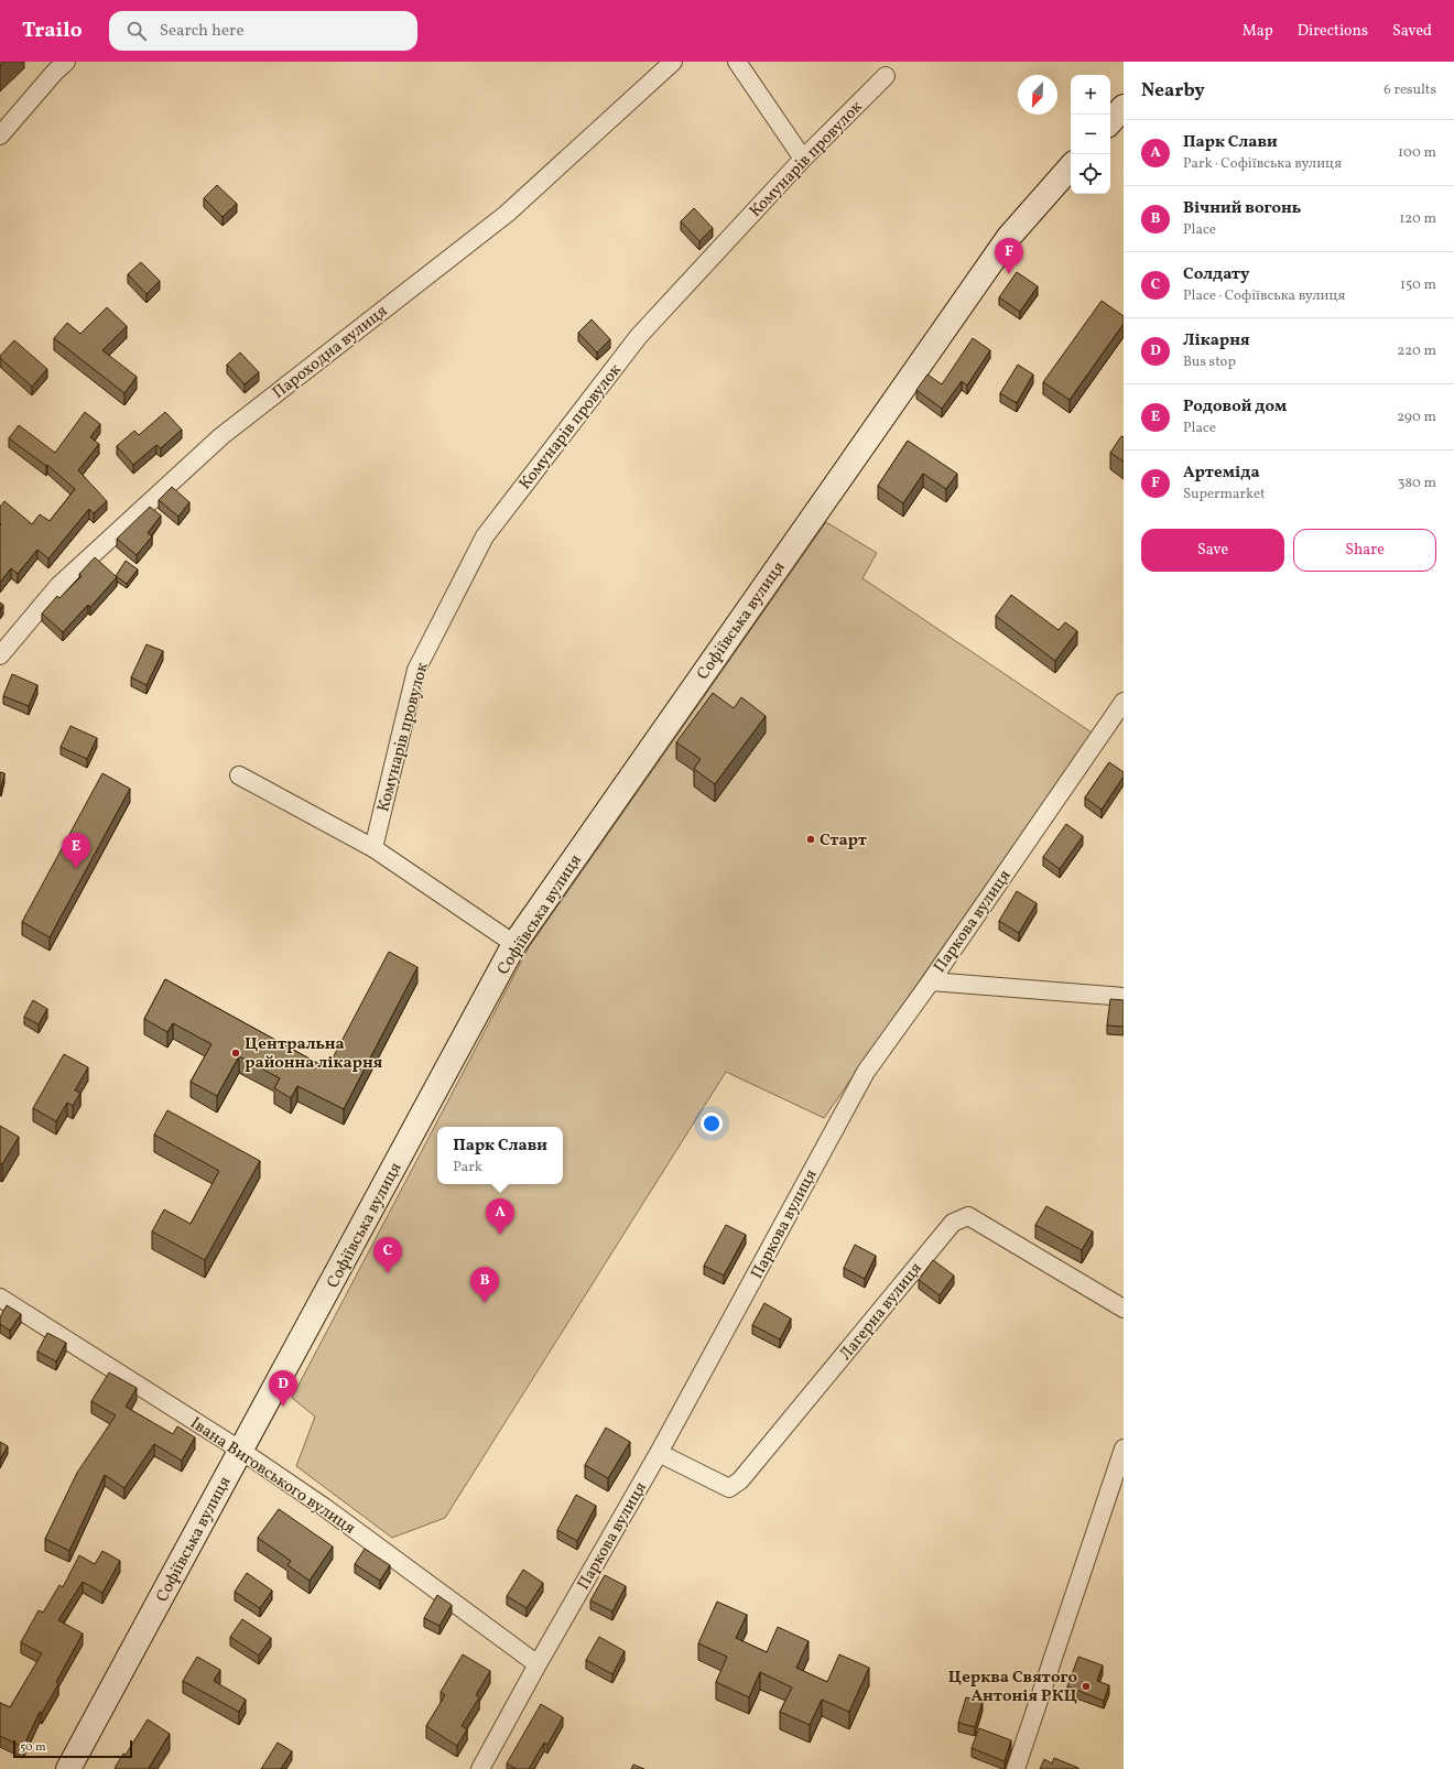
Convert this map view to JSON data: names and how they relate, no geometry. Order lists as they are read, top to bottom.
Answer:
{
  "streets": {
    "street": [
      "Комунарів провулок",
      "Пароходна вулиця",
      "Софіївська вулиця",
      "Паркова вулиця",
      "Лагерна вулиця",
      "Івана Виговського вулиця"
    ]
  },
  "crossings": [
    ["Софіївська вулиця", "Івана Виговського вулиця"],
    ["Паркова вулиця", "Лагерна вулиця"],
    ["Паркова вулиця", "Івана Виговського вулиця"]
  ],
  "places": ["Старт", "Центральна районна лікарня", "Церква Святого Антонія РКЦ"],
  "scale_bar": "50 m",
  "north": "bottom left",
  "page": {
    "header": "Trailo",
    "search": "Search here",
    "nav": ["Map", "Directions", "Saved"],
    "heading": ["Nearby", "6 results"],
    "map_buttons": ["+", "−"],
    "list": [
      {
        "mark": "A",
        "name": "Парк Слави",
        "note": "Park · Софіївська вулиця",
        "value": "100 m"
      },
      {
        "mark": "B",
        "name": "Вічний вогонь",
        "note": "Place",
        "value": "120 m"
      },
      {
        "mark": "C",
        "name": "Солдату",
        "note": "Place · Софіївська вулиця",
        "value": "150 m"
      },
      {
        "mark": "D",
        "name": "Лікарня",
        "note": "Bus stop",
        "value": "220 m"
      },
      {
        "mark": "E",
        "name": "Родовой дом",
        "note": "Place",
        "value": "290 m"
      },
      {
        "mark": "F",
        "name": "Артеміда",
        "note": "Supermarket",
        "value": "380 m"
      }
    ],
    "pins": [
      "F",
      "E",
      "A",
      "C",
      "B",
      "D"
    ],
    "buttons": ["Save", "Share"],
    "popup": ["Парк Слави", "Park"],
    "scale": "50 m"
  }
}
